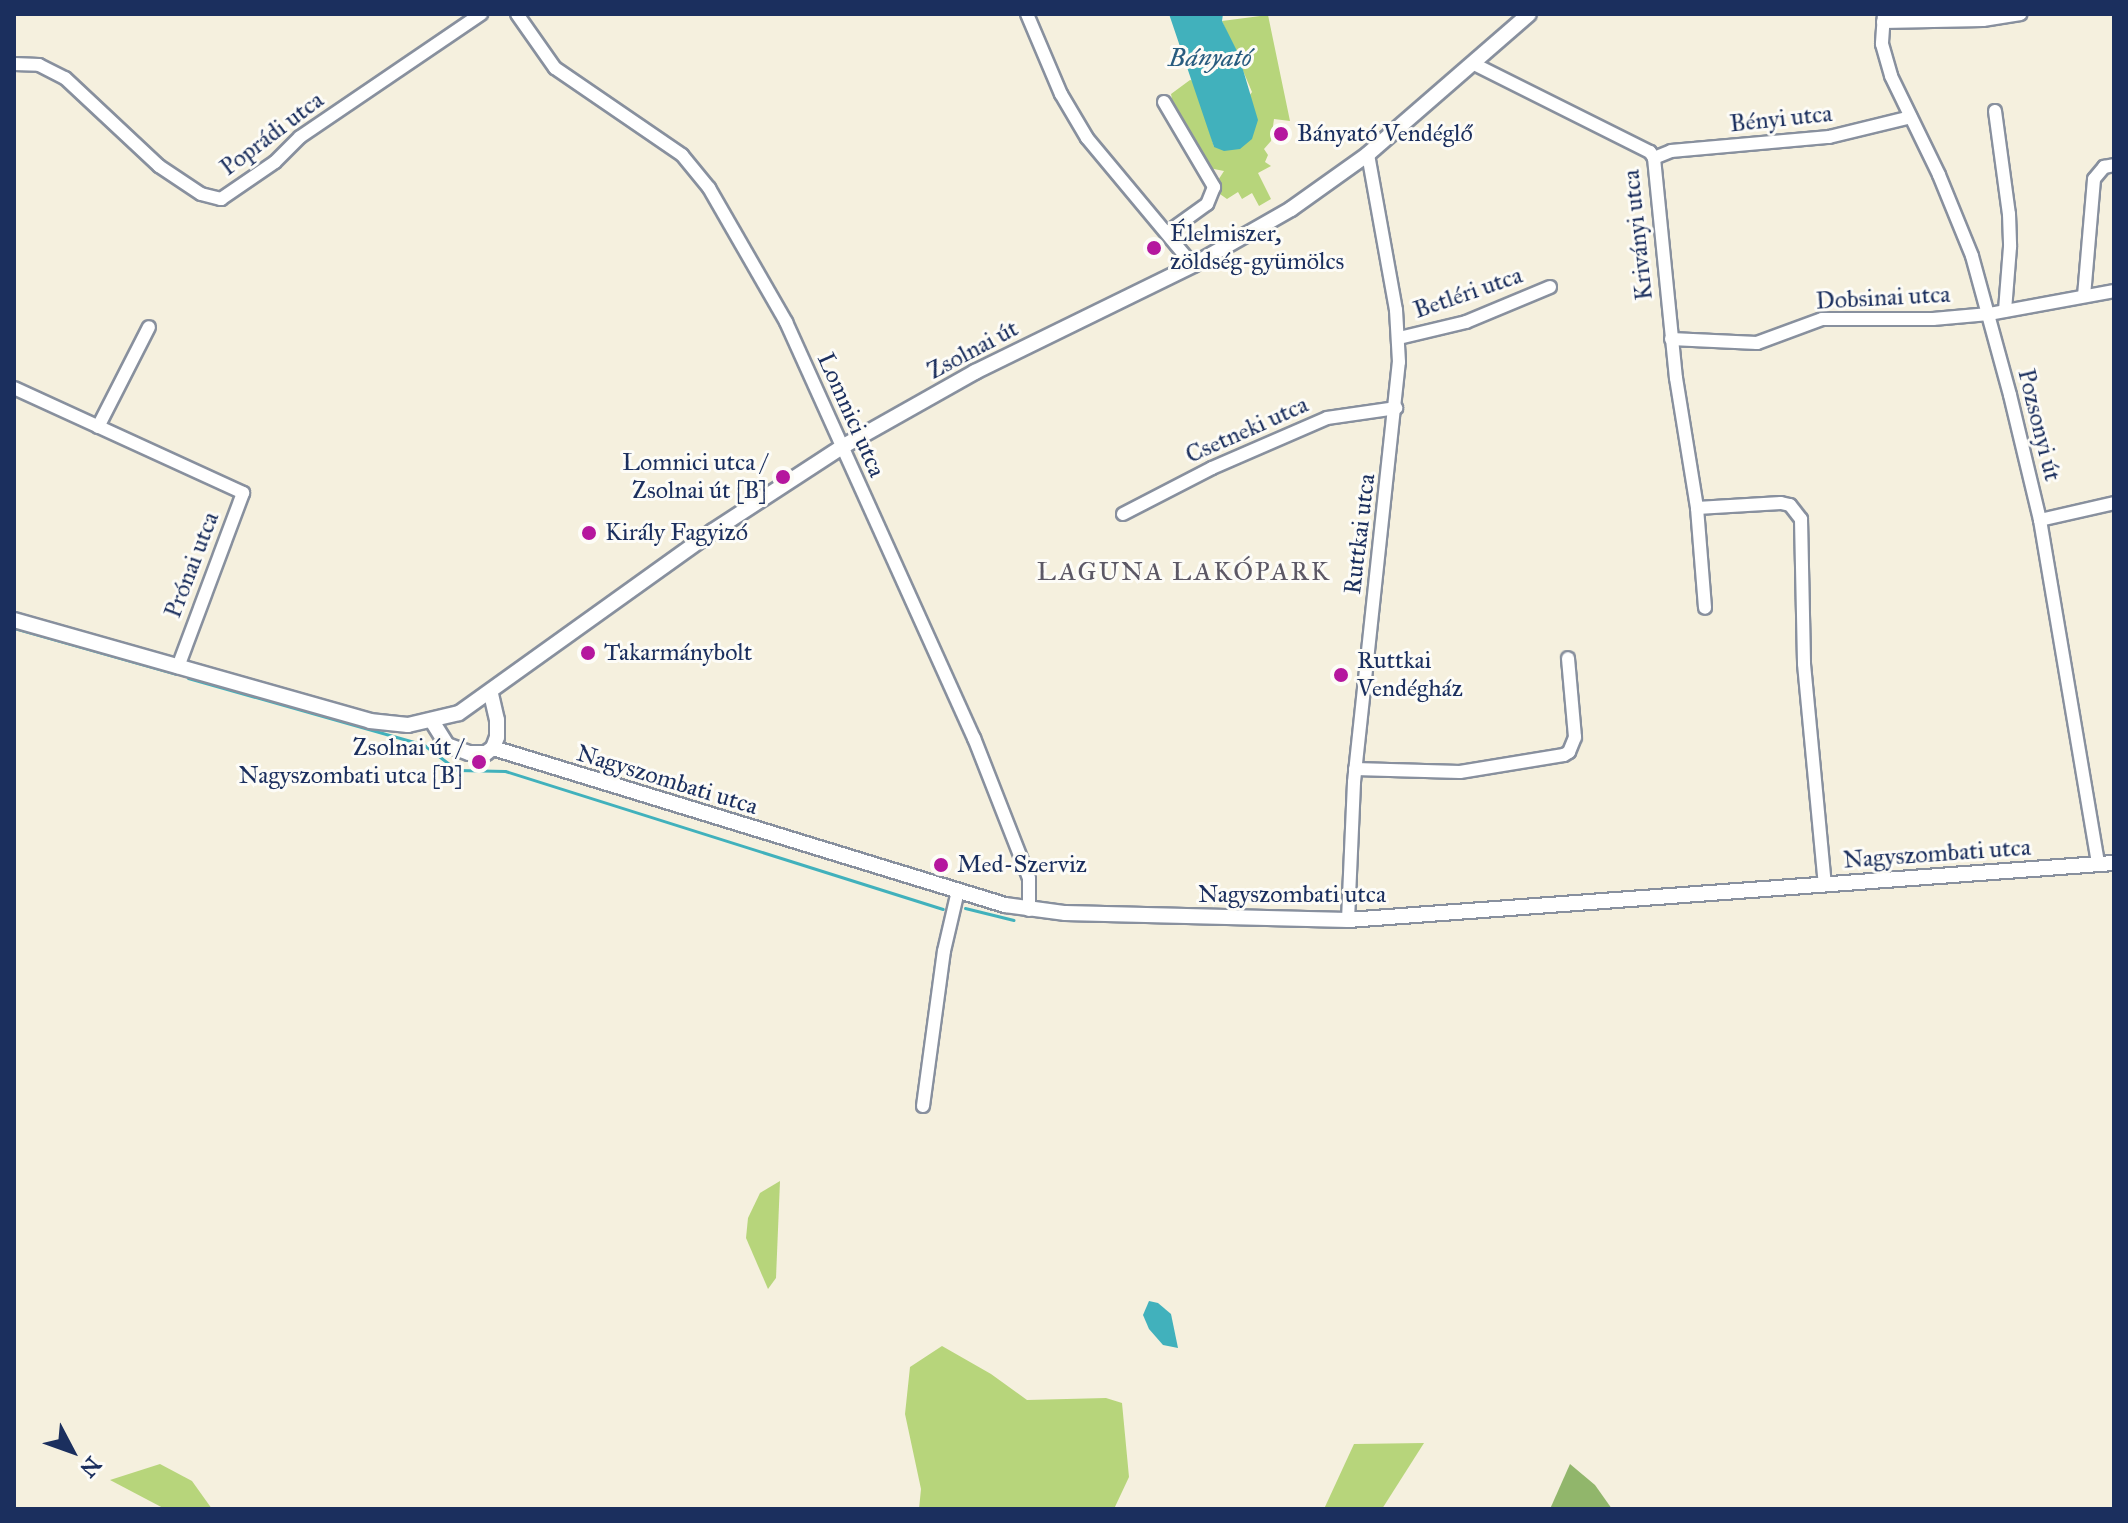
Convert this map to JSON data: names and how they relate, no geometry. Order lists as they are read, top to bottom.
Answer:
{
  "streets": {
    "street": [
      "Bényi utca",
      "Poprádi utca",
      "Kriványi utca",
      "Betléri utca",
      "Dobsinai utca",
      "Zsolnai út",
      "Lomnici utca",
      "Pozsonyi út",
      "Csetneki utca",
      "Ruttkai utca",
      "Prónai utca",
      "Nagyszombati utca"
    ]
  },
  "crossings": [
    ["Bényi utca", "Kriványi utca"],
    ["Bényi utca", "Pozsonyi út"],
    ["Kriványi utca", "Dobsinai utca"],
    ["Kriványi utca", "Zsolnai út"],
    ["Betléri utca", "Ruttkai utca"],
    ["Dobsinai utca", "Pozsonyi út"],
    ["Zsolnai út", "Lomnici utca"],
    ["Zsolnai út", "Ruttkai utca"],
    ["Zsolnai út", "Nagyszombati utca"],
    ["Lomnici utca", "Nagyszombati utca"],
    ["Pozsonyi út", "Nagyszombati utca"],
    ["Csetneki utca", "Ruttkai utca"],
    ["Ruttkai utca", "Nagyszombati utca"]
  ],
  "districts": ["LAGUNA LAKÓPARK"],
  "water": ["Bányató"],
  "places": [
    "Bányató Vendéglő",
    "Élelmiszer, zöldség-gyümölcs",
    "Lomnici utca / Zsolnai út [B]",
    "Király Fagyizó",
    "Takarmánybolt",
    "Ruttkai Vendégház",
    "Zsolnai út / Nagyszombati utca [B]",
    "Med-Szerviz"
  ],
  "north": "bottom right"
}
